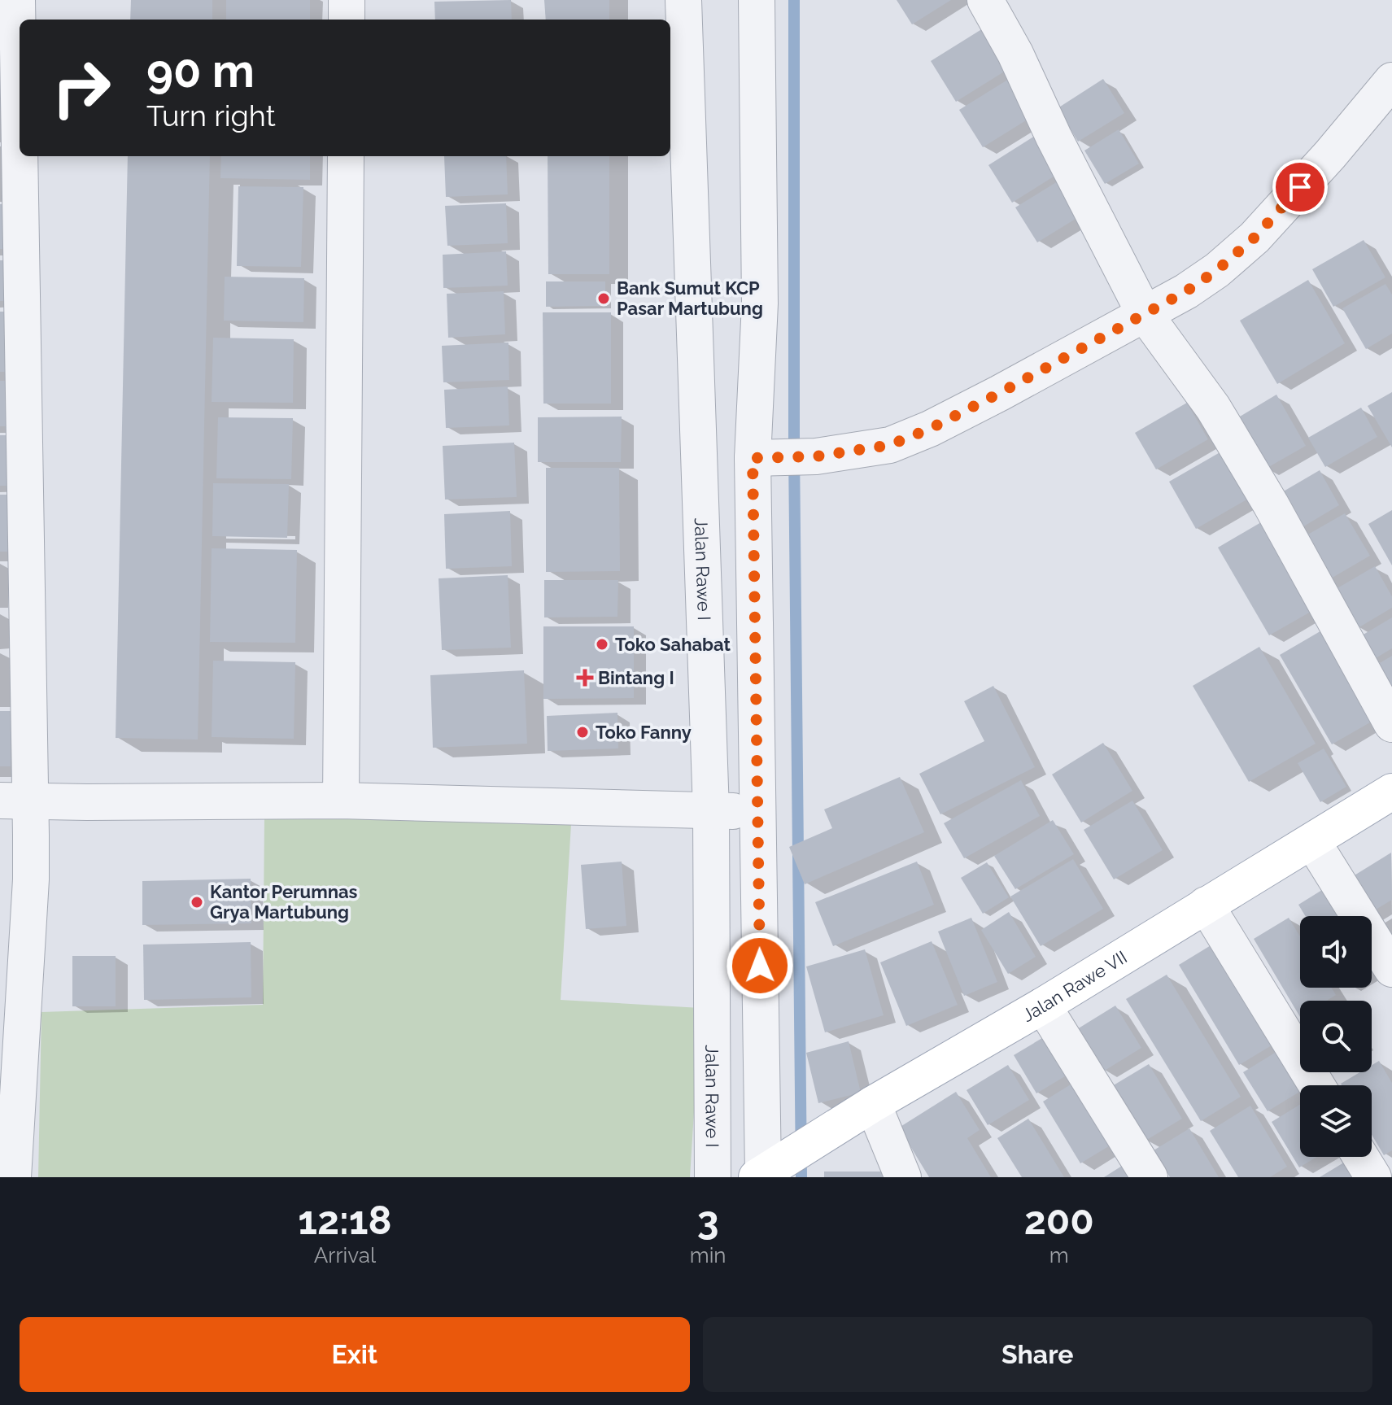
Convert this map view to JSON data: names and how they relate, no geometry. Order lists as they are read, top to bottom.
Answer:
{
  "streets": {
    "main road": ["Jalan Rawe VII"],
    "street": ["Jalan Rawe I"]
  },
  "places": {
    "other": [
      "Bank Sumut KCP Pasar Martubung",
      "Toko Sahabat",
      "Toko Fanny",
      "Kantor Perumnas Grya Martubung"
    ],
    "health": ["Bintang I"]
  },
  "page": {
    "turn": ["90 m", "Turn right"],
    "eta": [
      "12:18",
      "Arrival",
      "3",
      "min",
      "200",
      "m"
    ],
    "buttons": ["Exit", "Share"]
  }
}
